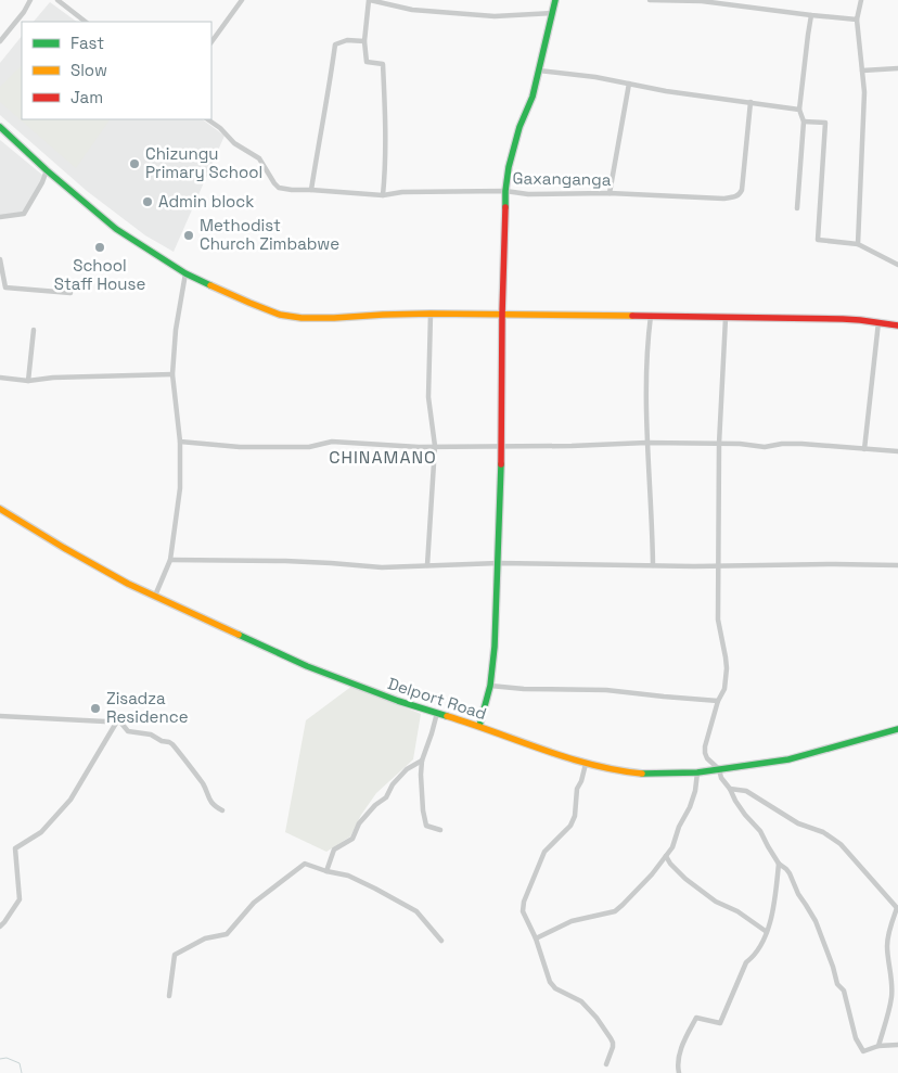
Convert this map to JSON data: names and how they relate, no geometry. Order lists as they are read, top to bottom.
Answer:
{
  "streets": {
    "street": ["Gaxanganga", "Delport Road"]
  },
  "districts": ["CHINAMANO"],
  "places": [
    "Chizungu Primary School",
    "Admin block",
    "Methodist Church Zimbabwe",
    "School Staff House",
    "Zisadza Residence"
  ],
  "legend": ["Fast", "Slow", "Jam"]
}
